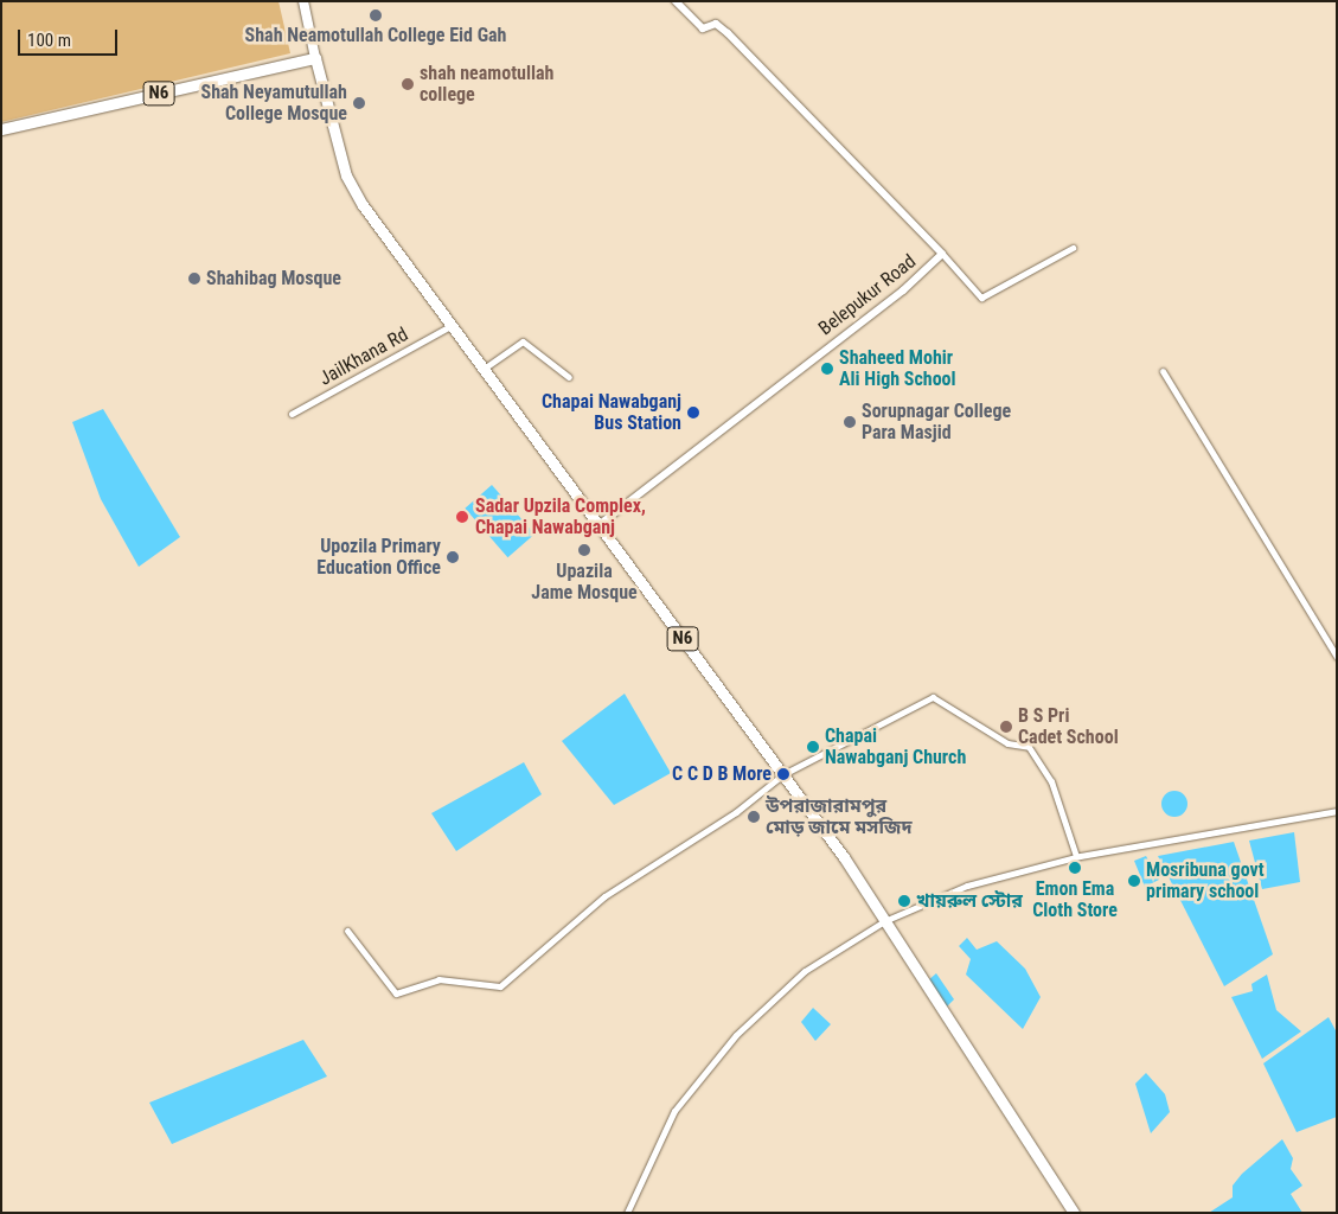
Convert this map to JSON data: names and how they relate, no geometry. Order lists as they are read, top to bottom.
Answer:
{
  "streets": {
    "highway": ["N6"],
    "street": ["Belepukur Road", "JailKhana Rd"]
  },
  "crossings": [
    ["N6", "Belepukur Road"],
    ["N6", "JailKhana Rd"]
  ],
  "places": [
    "Shah Neamotullah College Eid Gah",
    "shah neamotullah college",
    "Shah Neyamutullah College Mosque",
    "Shahibag Mosque",
    "Shaheed Mohir Ali High School",
    "Chapai Nawabganj Bus Station",
    "Sorupnagar College Para Masjid",
    "Sadar Upzila Complex, Chapai Nawabganj",
    "Upazila Jame Mosque",
    "Upozila Primary Education Office",
    "B S Pri Cadet School",
    "Chapai Nawabganj Church",
    "C C D B More",
    "উপরাজারামপুর মোড় জামে মসজিদ",
    "Emon Ema Cloth Store",
    "Mosribuna govt primary school",
    "খায়রুল স্টোর"
  ],
  "scale_bar": "100 m"
}
